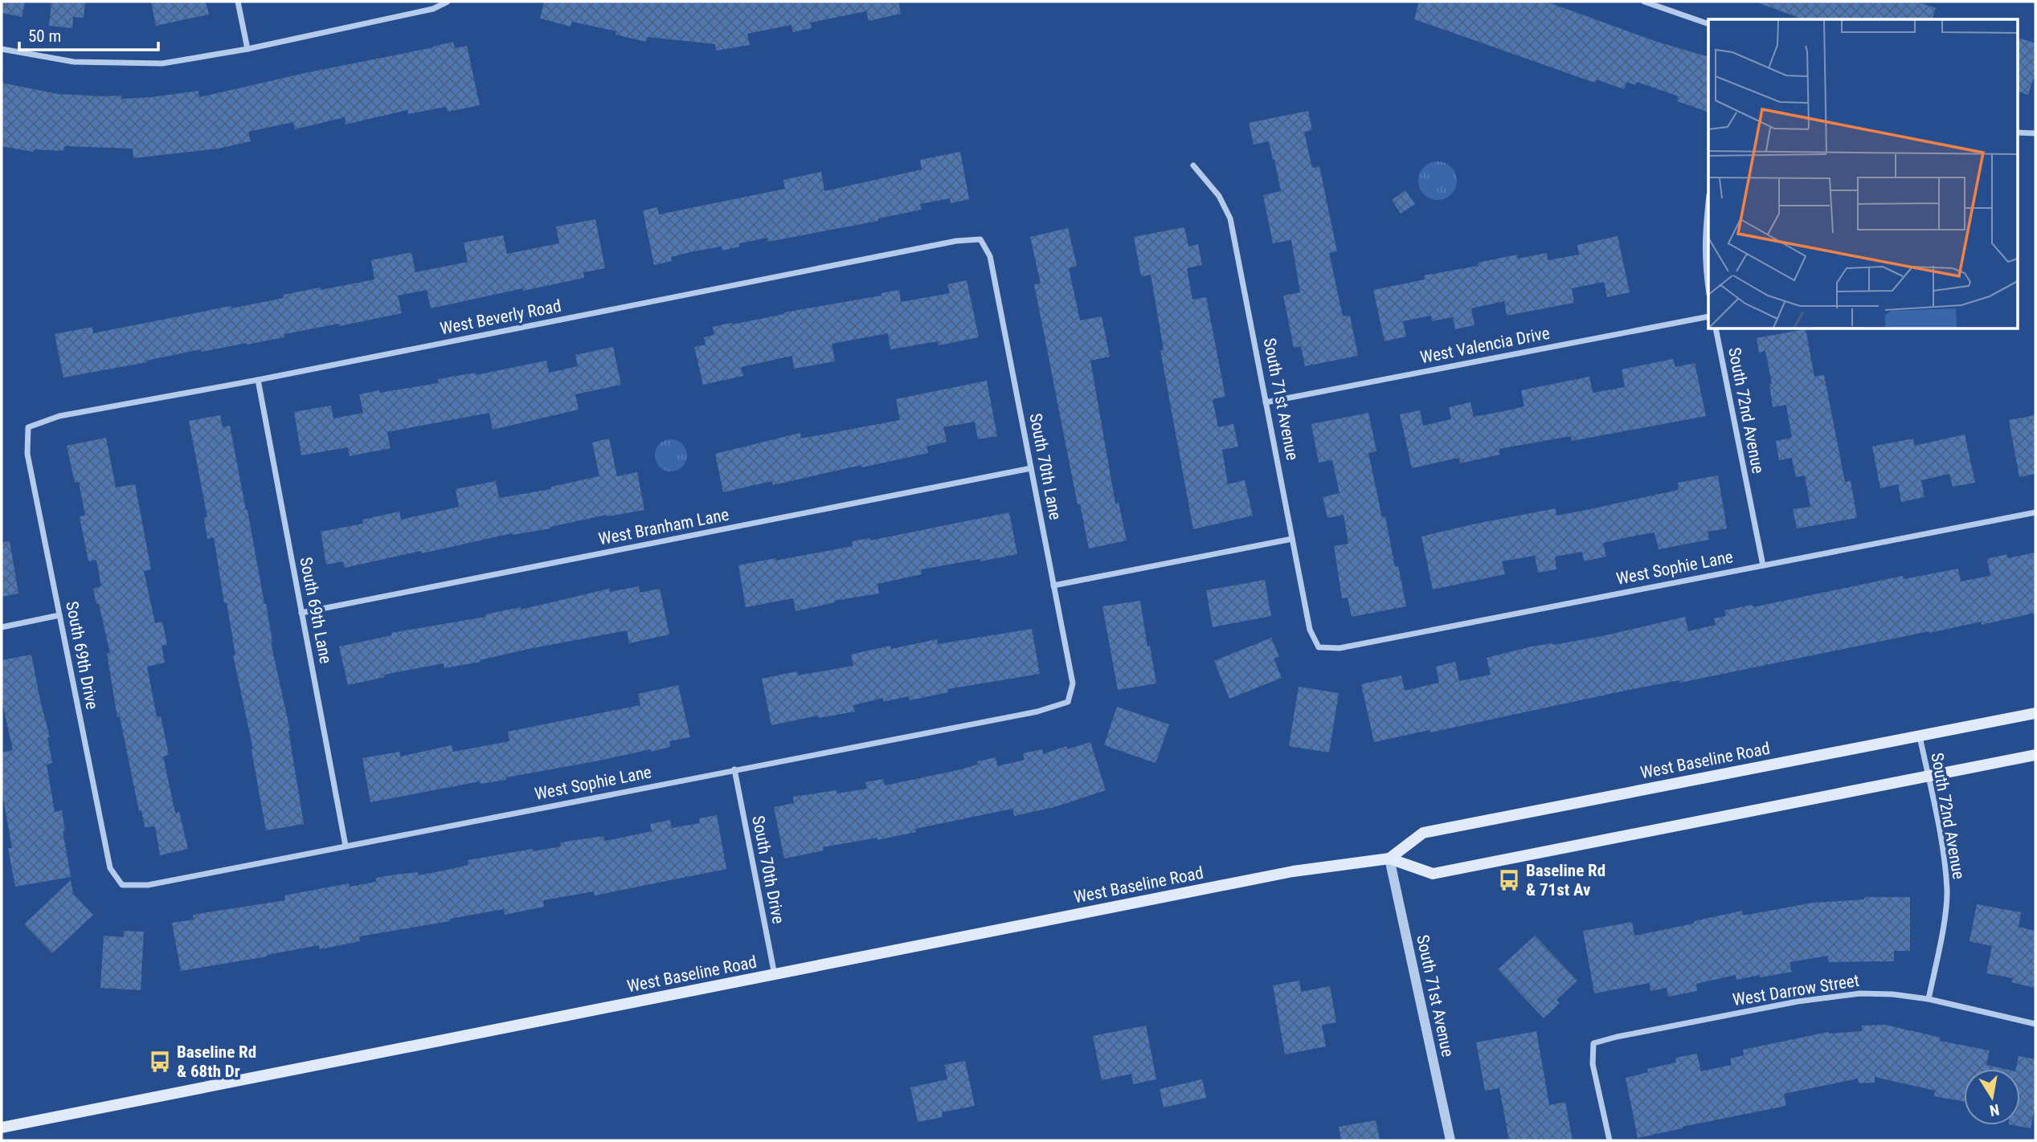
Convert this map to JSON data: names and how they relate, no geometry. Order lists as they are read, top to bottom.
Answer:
{
  "streets": {
    "main road": ["West Baseline Road"],
    "street": [
      "West Beverly Road",
      "West Valencia Drive",
      "South 71st Avenue",
      "South 72nd Avenue",
      "South 70th Lane",
      "West Branham Lane",
      "West Sophie Lane",
      "South 69th Lane",
      "South 69th Drive",
      "South 70th Drive",
      "West Darrow Street"
    ]
  },
  "crossings": [
    ["West Beverly Road", "South 70th Lane"],
    ["West Beverly Road", "South 69th Lane"],
    ["West Beverly Road", "South 69th Drive"],
    ["West Valencia Drive", "South 71st Avenue"],
    ["South 71st Avenue", "West Sophie Lane"],
    ["South 71st Avenue", "West Baseline Road"],
    ["South 72nd Avenue", "West Sophie Lane"],
    ["South 72nd Avenue", "West Baseline Road"],
    ["South 72nd Avenue", "West Darrow Street"],
    ["South 70th Lane", "West Branham Lane"],
    ["South 70th Lane", "West Sophie Lane"],
    ["West Branham Lane", "South 69th Lane"],
    ["West Sophie Lane", "South 69th Lane"],
    ["West Sophie Lane", "South 69th Drive"],
    ["West Sophie Lane", "South 70th Drive"],
    ["West Baseline Road", "South 70th Drive"]
  ],
  "places": {
    "bus stop": ["Baseline Rd & 71st Av", "Baseline Rd & 68th Dr"]
  },
  "scale_bar": "50 m",
  "north": "bottom"
}
